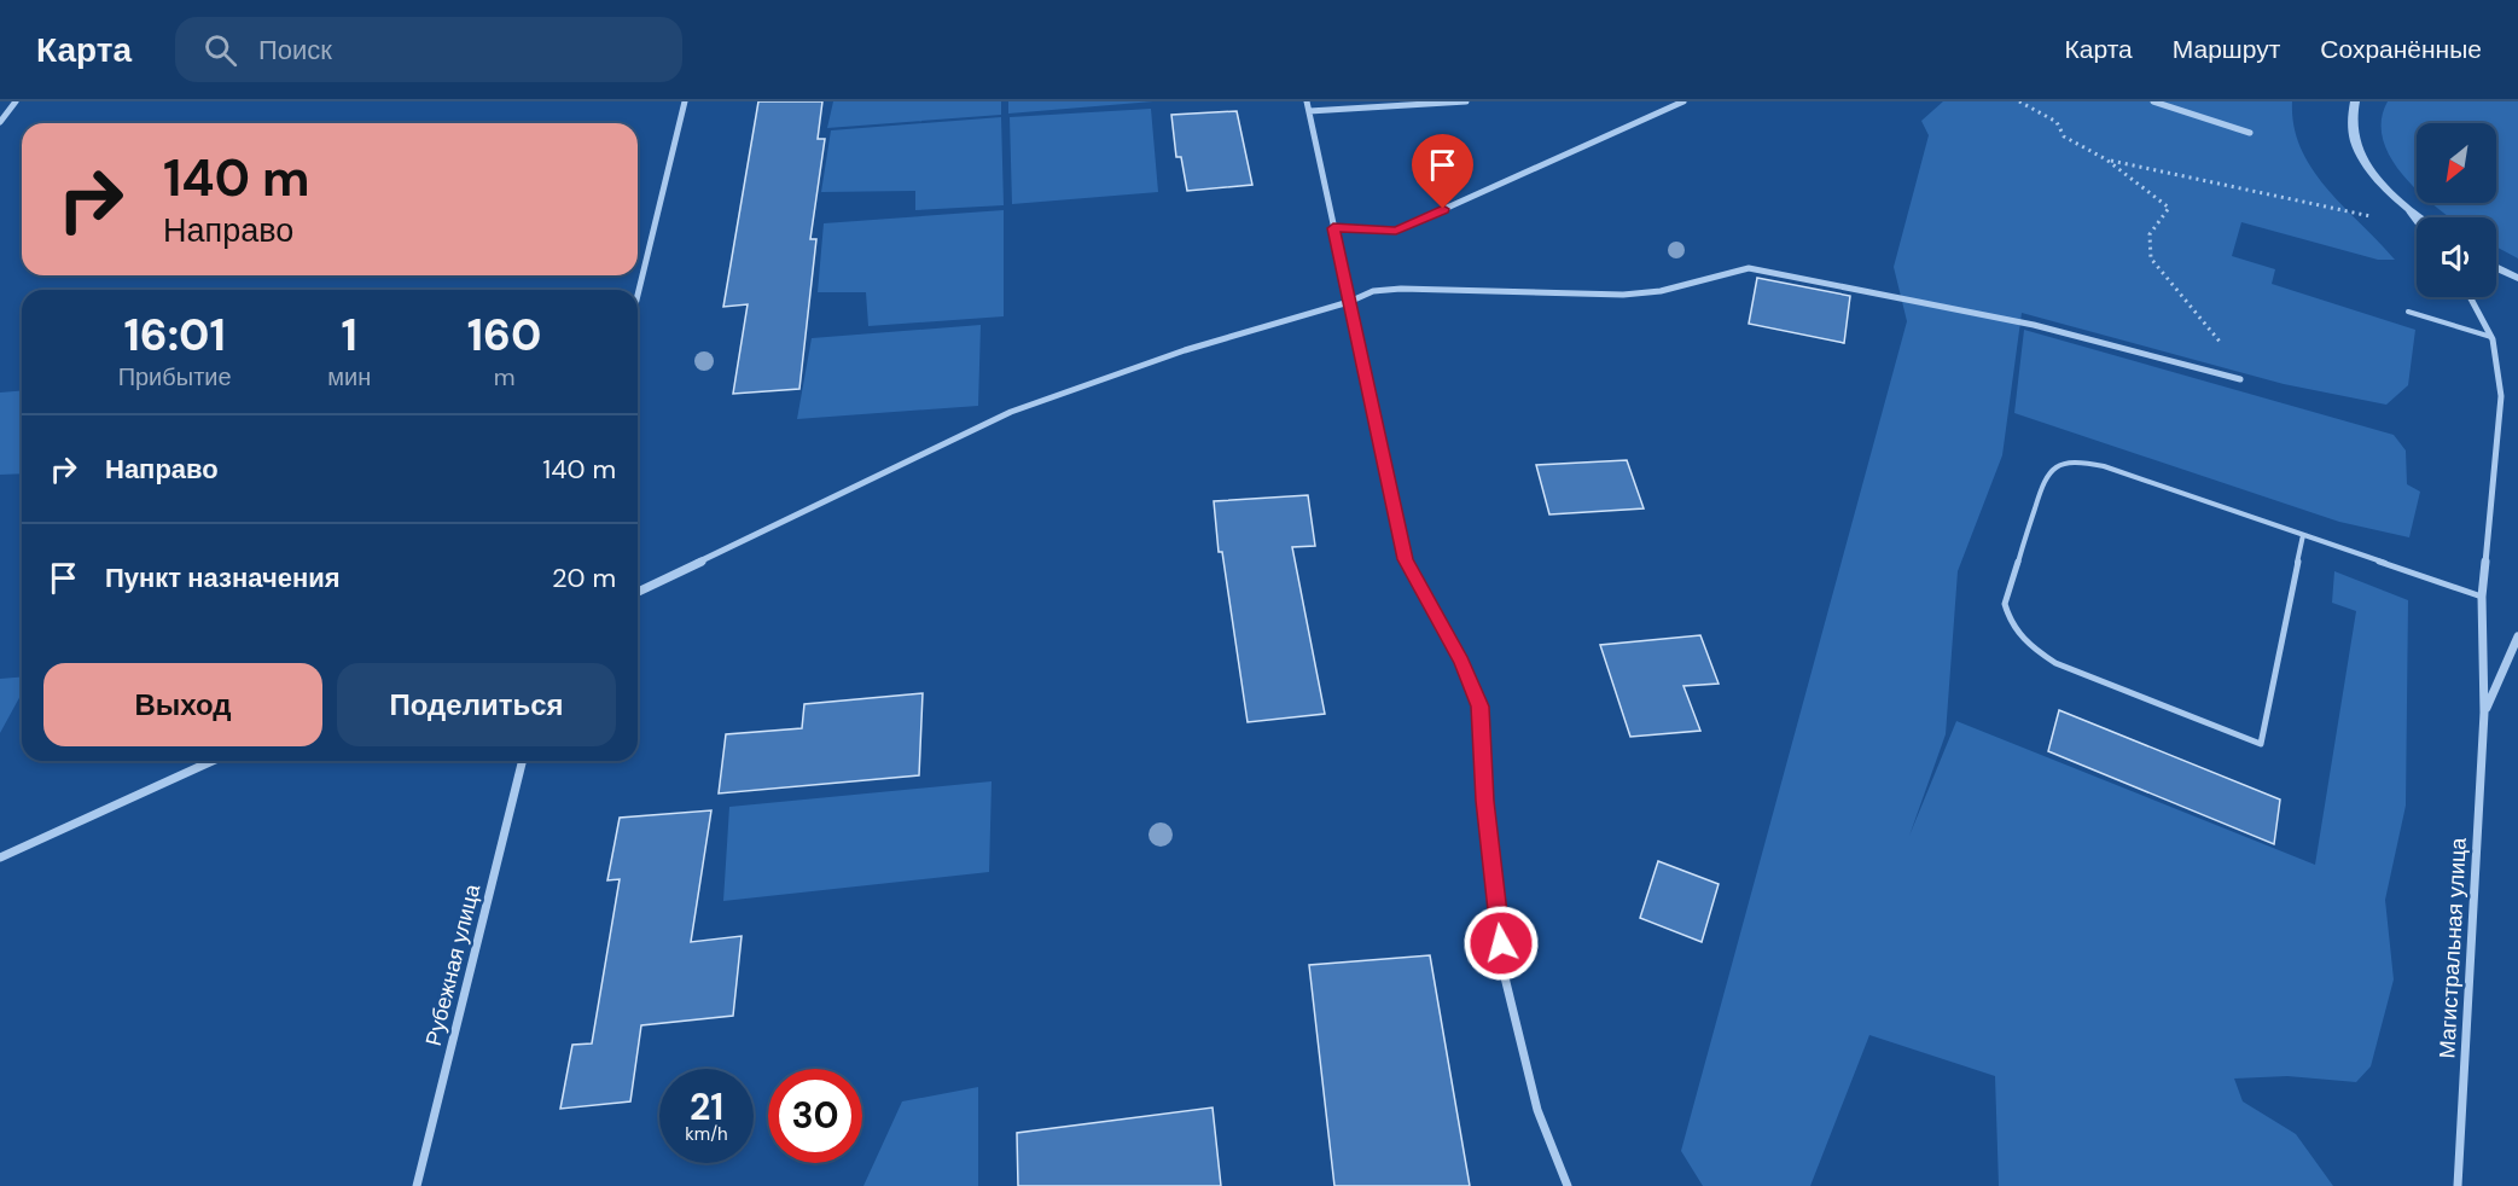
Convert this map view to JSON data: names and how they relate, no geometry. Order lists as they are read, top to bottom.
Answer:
{
  "streets": {
    "street": ["Магистральная улица", "Рубежная улица"]
  },
  "north": "bottom left",
  "page": {
    "header": "Карта",
    "search": "Поиск",
    "nav": ["Карта", "Маршрут", "Сохранённые"],
    "turn": ["140 m", "Направо"],
    "eta": [
      "16:01",
      "Прибытие",
      "1",
      "мин",
      "160",
      "m"
    ],
    "list": [
      {
        "name": "Направо",
        "value": "140 m"
      },
      {
        "name": "Пункт назначения",
        "value": "20 m"
      }
    ],
    "buttons": ["Выход", "Поделиться"],
    "speed": "21 km/h",
    "limit": "30"
  }
}
